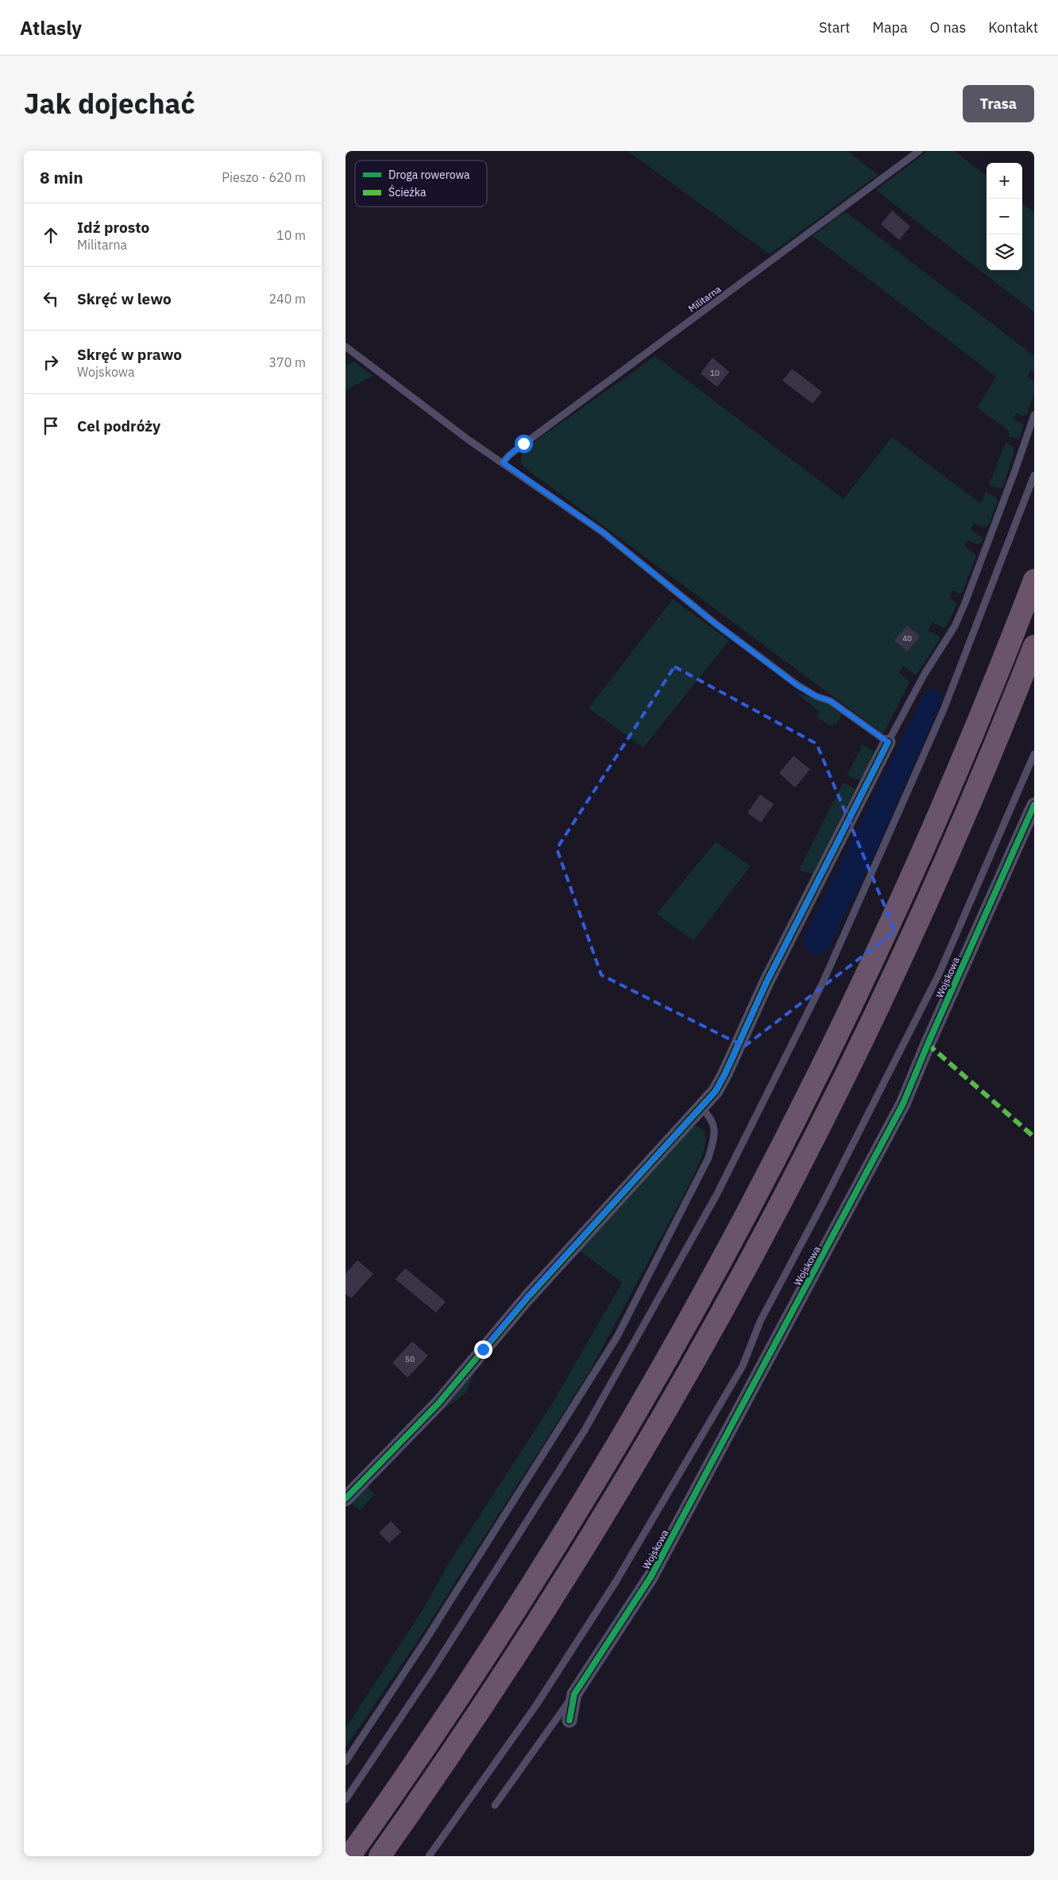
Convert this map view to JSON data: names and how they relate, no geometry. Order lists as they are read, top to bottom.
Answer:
{
  "streets": {
    "street": ["Wojskowa"],
    "lane": ["Militarna"]
  },
  "house_numbers": ["10", "40", "50"],
  "legend": ["Droga rowerowa", "Ścieżka"],
  "page": {
    "header": "Atlasly",
    "nav": [
      "Start",
      "Mapa",
      "O nas",
      "Kontakt"
    ],
    "title": "Jak dojechać",
    "buttons": "Trasa",
    "heading": ["8 min", "Pieszo · 620 m"],
    "map_buttons": ["+", "−"],
    "list": [
      ["Idź prosto", "Militarna", "10 m"],
      ["Skręć w lewo", "240 m"],
      ["Skręć w prawo", "Wojskowa", "370 m"],
      "Cel podróży"
    ]
  }
}
